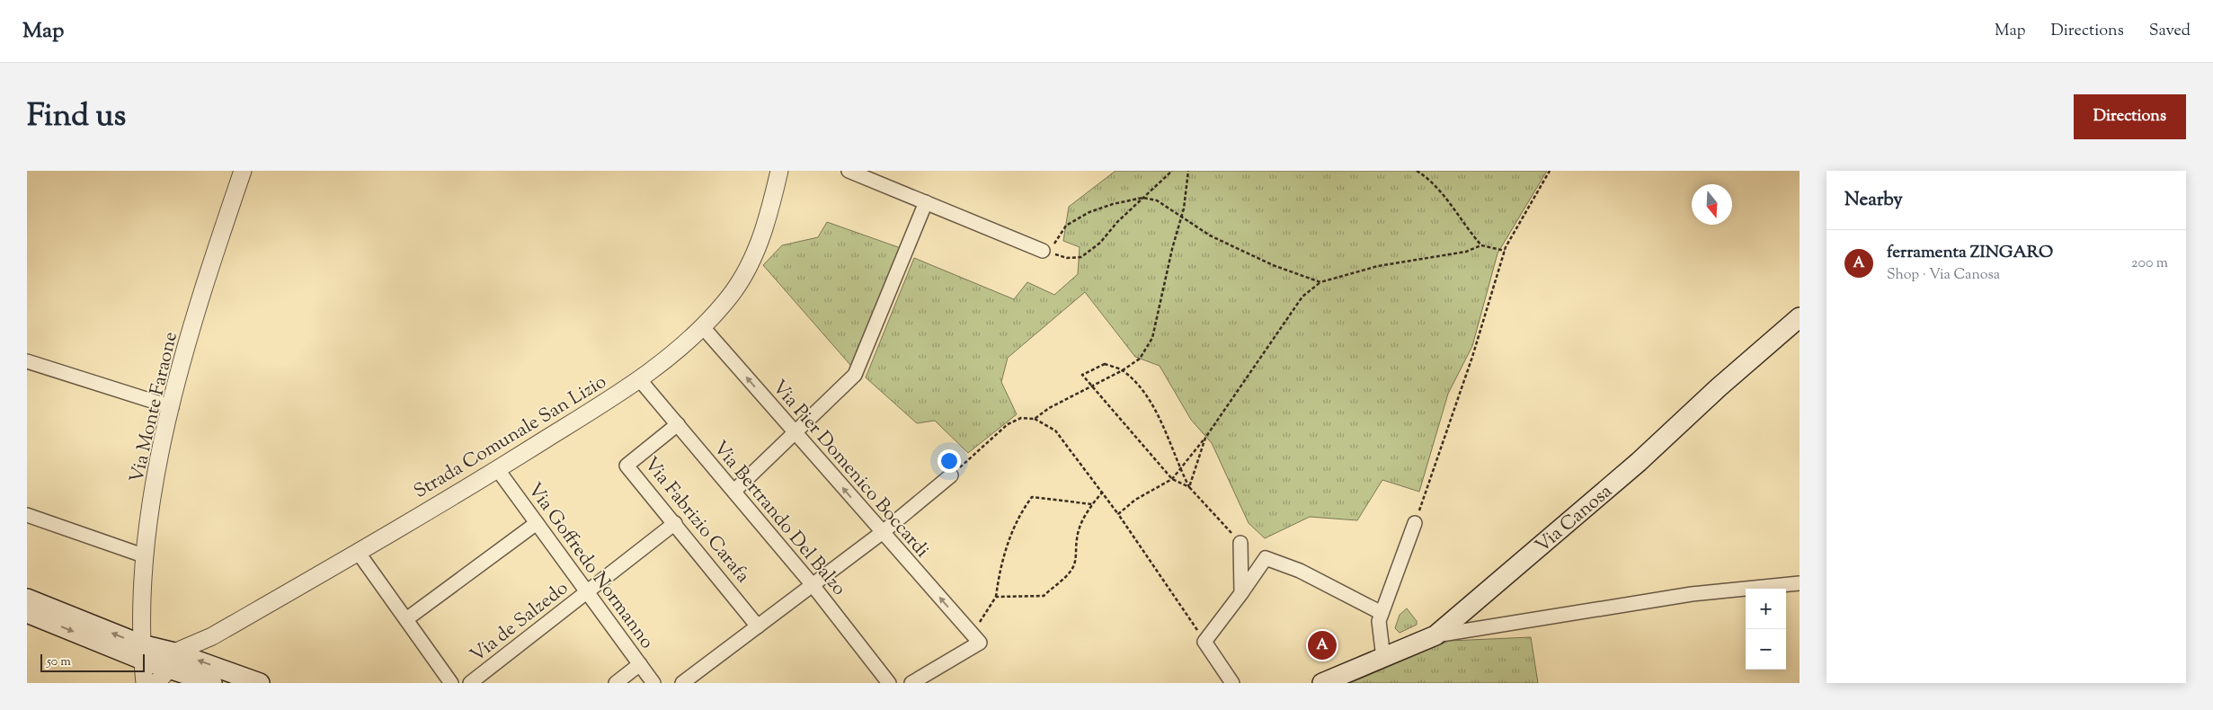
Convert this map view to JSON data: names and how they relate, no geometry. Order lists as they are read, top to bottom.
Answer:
{
  "streets": {
    "main road": ["Via Canosa"],
    "street": [
      "Via Monte Faraone",
      "Strada Comunale San Lizio",
      "Via Pier Domenico Boccardi",
      "Via Bertrando Del Balzo",
      "Via Fabrizio Carafa",
      "Via Goffredo Normanno",
      "Via de Salzedo"
    ]
  },
  "crossings": [
    ["Strada Comunale San Lizio", "Via Pier Domenico Boccardi"],
    ["Strada Comunale San Lizio", "Via Bertrando Del Balzo"],
    ["Strada Comunale San Lizio", "Via Goffredo Normanno"],
    ["Via Bertrando Del Balzo", "Via Fabrizio Carafa"],
    ["Via Fabrizio Carafa", "Via de Salzedo"],
    ["Via Goffredo Normanno", "Via de Salzedo"]
  ],
  "one_way": ["Via Pier Domenico Boccardi"],
  "scale_bar": "50 m",
  "north": "bottom",
  "page": {
    "header": "Map",
    "nav": ["Map", "Directions", "Saved"],
    "title": "Find us",
    "buttons": "Directions",
    "heading": "Nearby",
    "list": [
      {
        "mark": "A",
        "name": "ferramenta ZINGARO",
        "note": "Shop · Via Canosa",
        "value": "200 m"
      }
    ],
    "map_buttons": ["+", "−"],
    "pins": "A",
    "scale": "50 m"
  }
}
